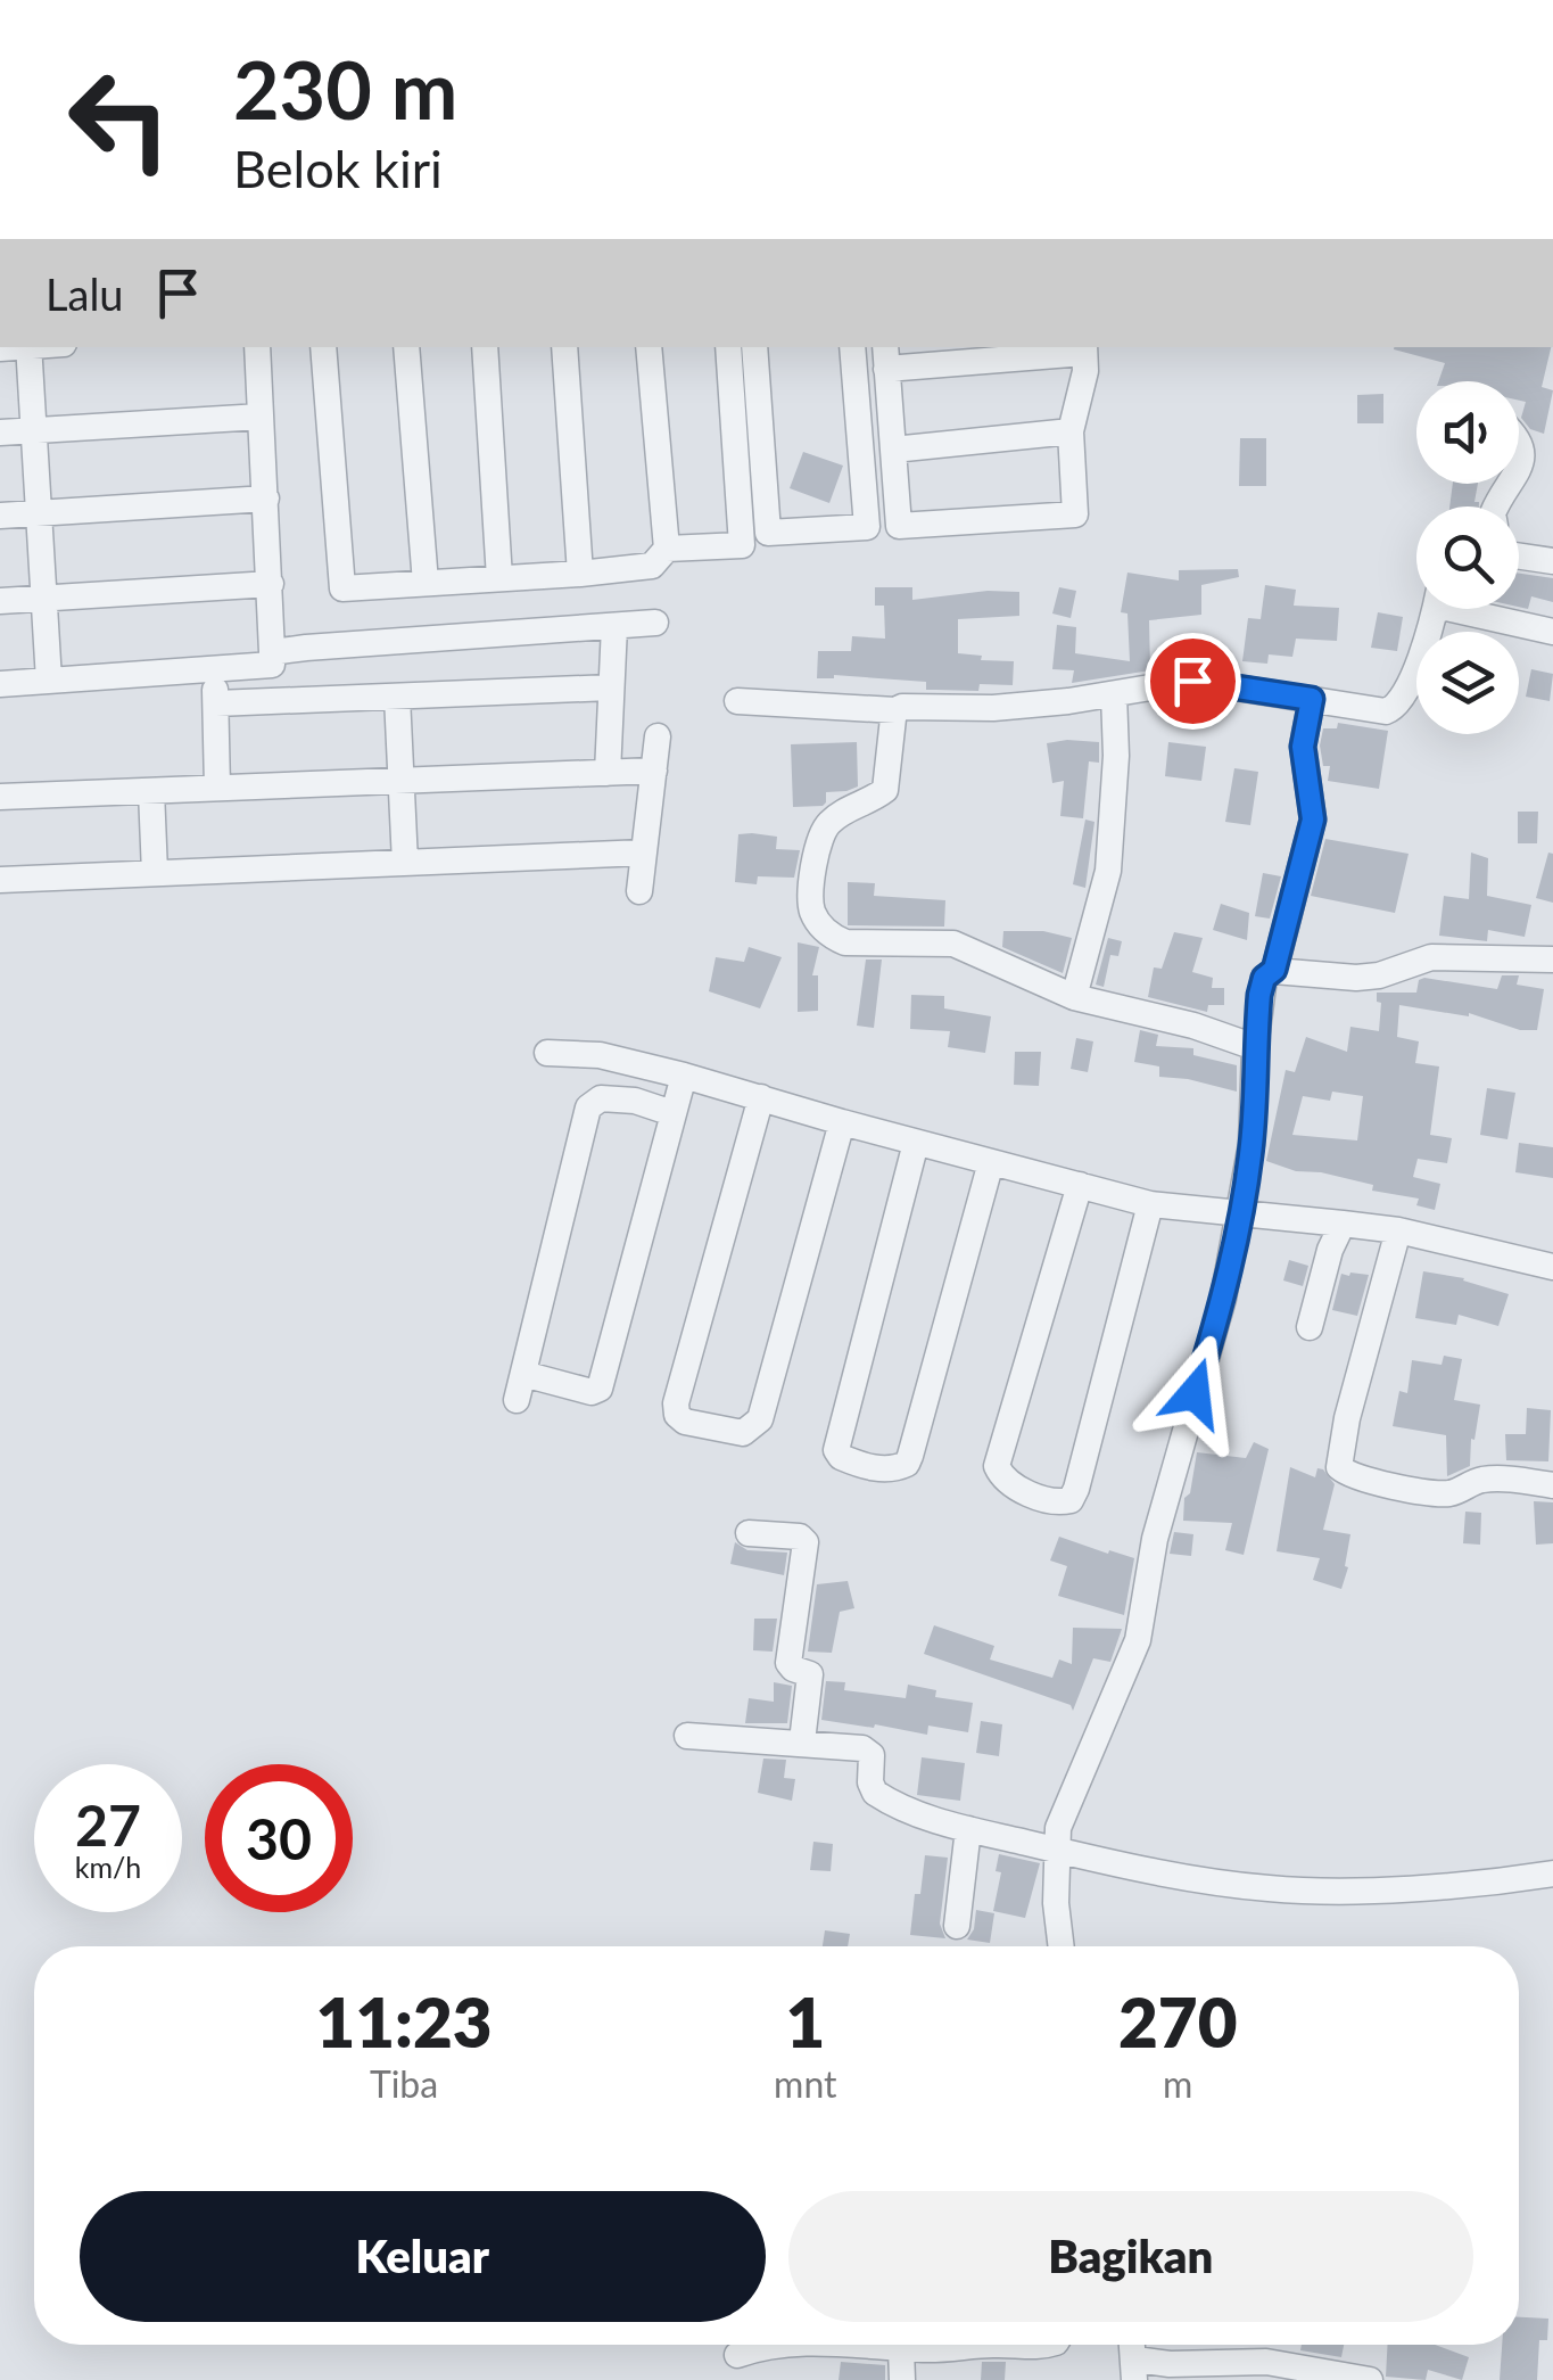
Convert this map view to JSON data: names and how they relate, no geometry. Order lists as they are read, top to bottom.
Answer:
{
  "page": {
    "turn": ["230 m", "Belok kiri"],
    "then": "Lalu",
    "speed": "27 km/h",
    "limit": "30",
    "eta": [
      "11:23",
      "Tiba",
      "1",
      "mnt",
      "270",
      "m"
    ],
    "buttons": ["Keluar", "Bagikan"]
  }
}
